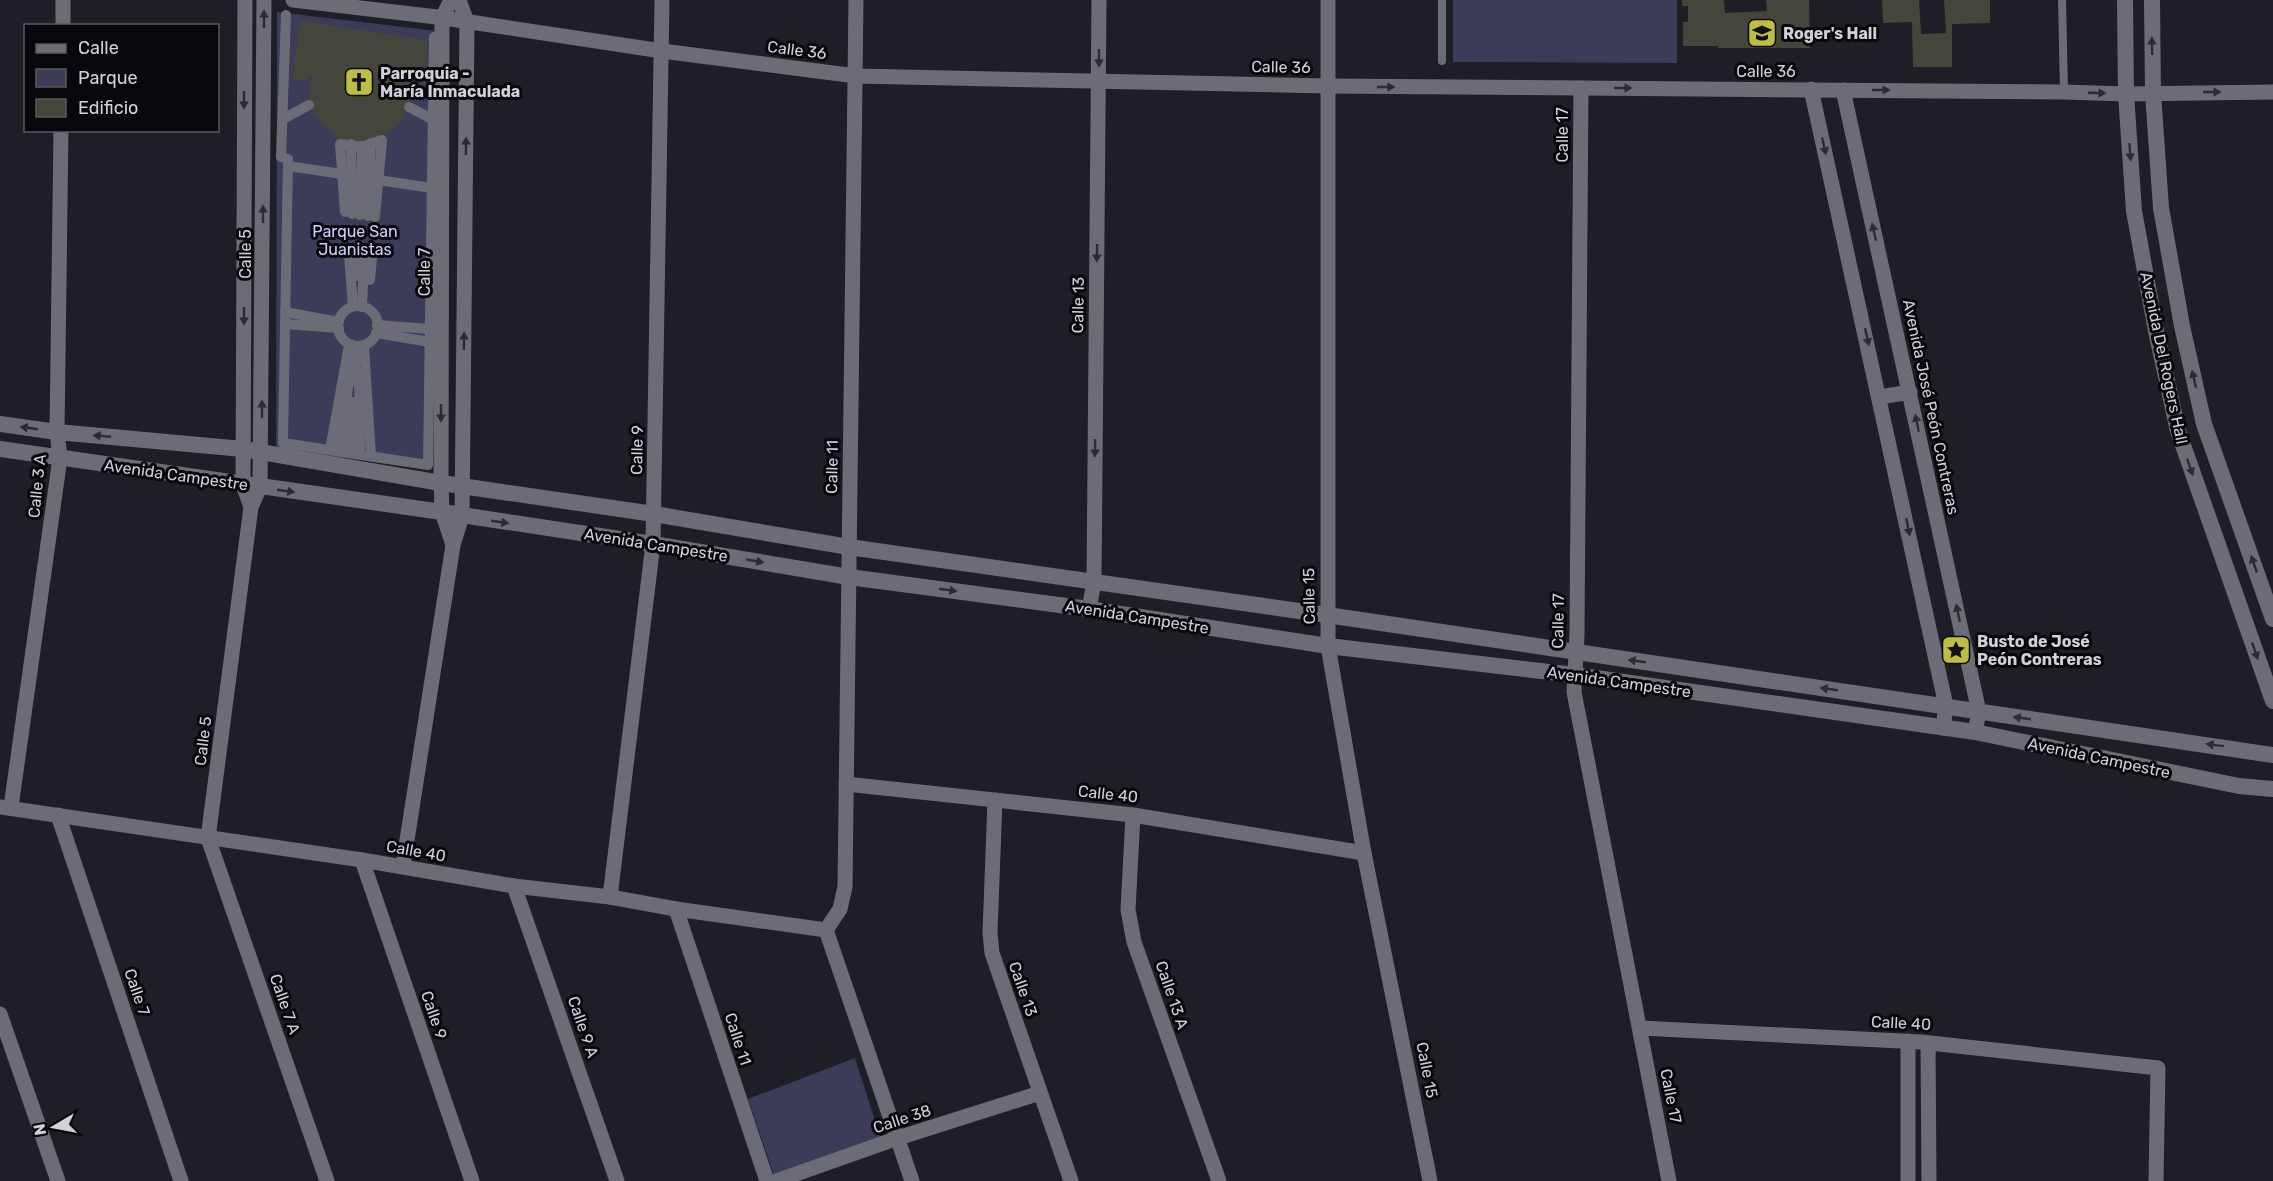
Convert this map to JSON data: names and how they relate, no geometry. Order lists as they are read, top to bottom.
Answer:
{
  "streets": {
    "street": [
      "Calle 36",
      "Calle 17",
      "Calle 5",
      "Calle 7",
      "Calle 13",
      "Avenida Del Rogers Hall",
      "Avenida José Peón Contreras",
      "Calle 9",
      "Calle 11",
      "Avenida Campestre",
      "Calle 3 A",
      "Calle 15",
      "Calle 40",
      "Calle 13 A",
      "Calle 7 A",
      "Calle 9 A",
      "Calle 38"
    ]
  },
  "crossings": [
    ["Calle 36", "Calle 17"],
    ["Calle 36", "Calle 7"],
    ["Calle 36", "Calle 13"],
    ["Calle 36", "Avenida Del Rogers Hall"],
    ["Calle 36", "Avenida José Peón Contreras"],
    ["Calle 36", "Calle 9"],
    ["Calle 36", "Calle 11"],
    ["Calle 36", "Calle 15"],
    ["Calle 17", "Avenida Campestre"],
    ["Calle 17", "Calle 40"],
    ["Calle 5", "Avenida Campestre"],
    ["Calle 5", "Calle 40"],
    ["Calle 5", "Calle 7 A"],
    ["Calle 7", "Avenida Campestre"],
    ["Calle 7", "Calle 40"],
    ["Calle 13", "Avenida Campestre"],
    ["Calle 13", "Calle 40"],
    ["Calle 13", "Calle 38"],
    ["Avenida José Peón Contreras", "Avenida Campestre"],
    ["Calle 9", "Avenida Campestre"],
    ["Calle 9", "Calle 40"],
    ["Calle 11", "Avenida Campestre"],
    ["Calle 11", "Calle 40"],
    ["Avenida Campestre", "Calle 3 A"],
    ["Avenida Campestre", "Calle 15"],
    ["Calle 3 A", "Calle 40"],
    ["Calle 15", "Calle 40"],
    ["Calle 40", "Calle 13 A"],
    ["Calle 40", "Calle 7 A"],
    ["Calle 40", "Calle 9 A"]
  ],
  "one_way": ["Calle 36", "Calle 13"],
  "parks": ["Parque San Juanistas"],
  "places": {
    "school or university": ["Roger's Hall"],
    "church": ["Parroquia - María Inmaculada"],
    "place": ["Busto de José Peón Contreras"]
  },
  "legend": ["Calle", "Parque", "Edificio"],
  "north": "left"
}
